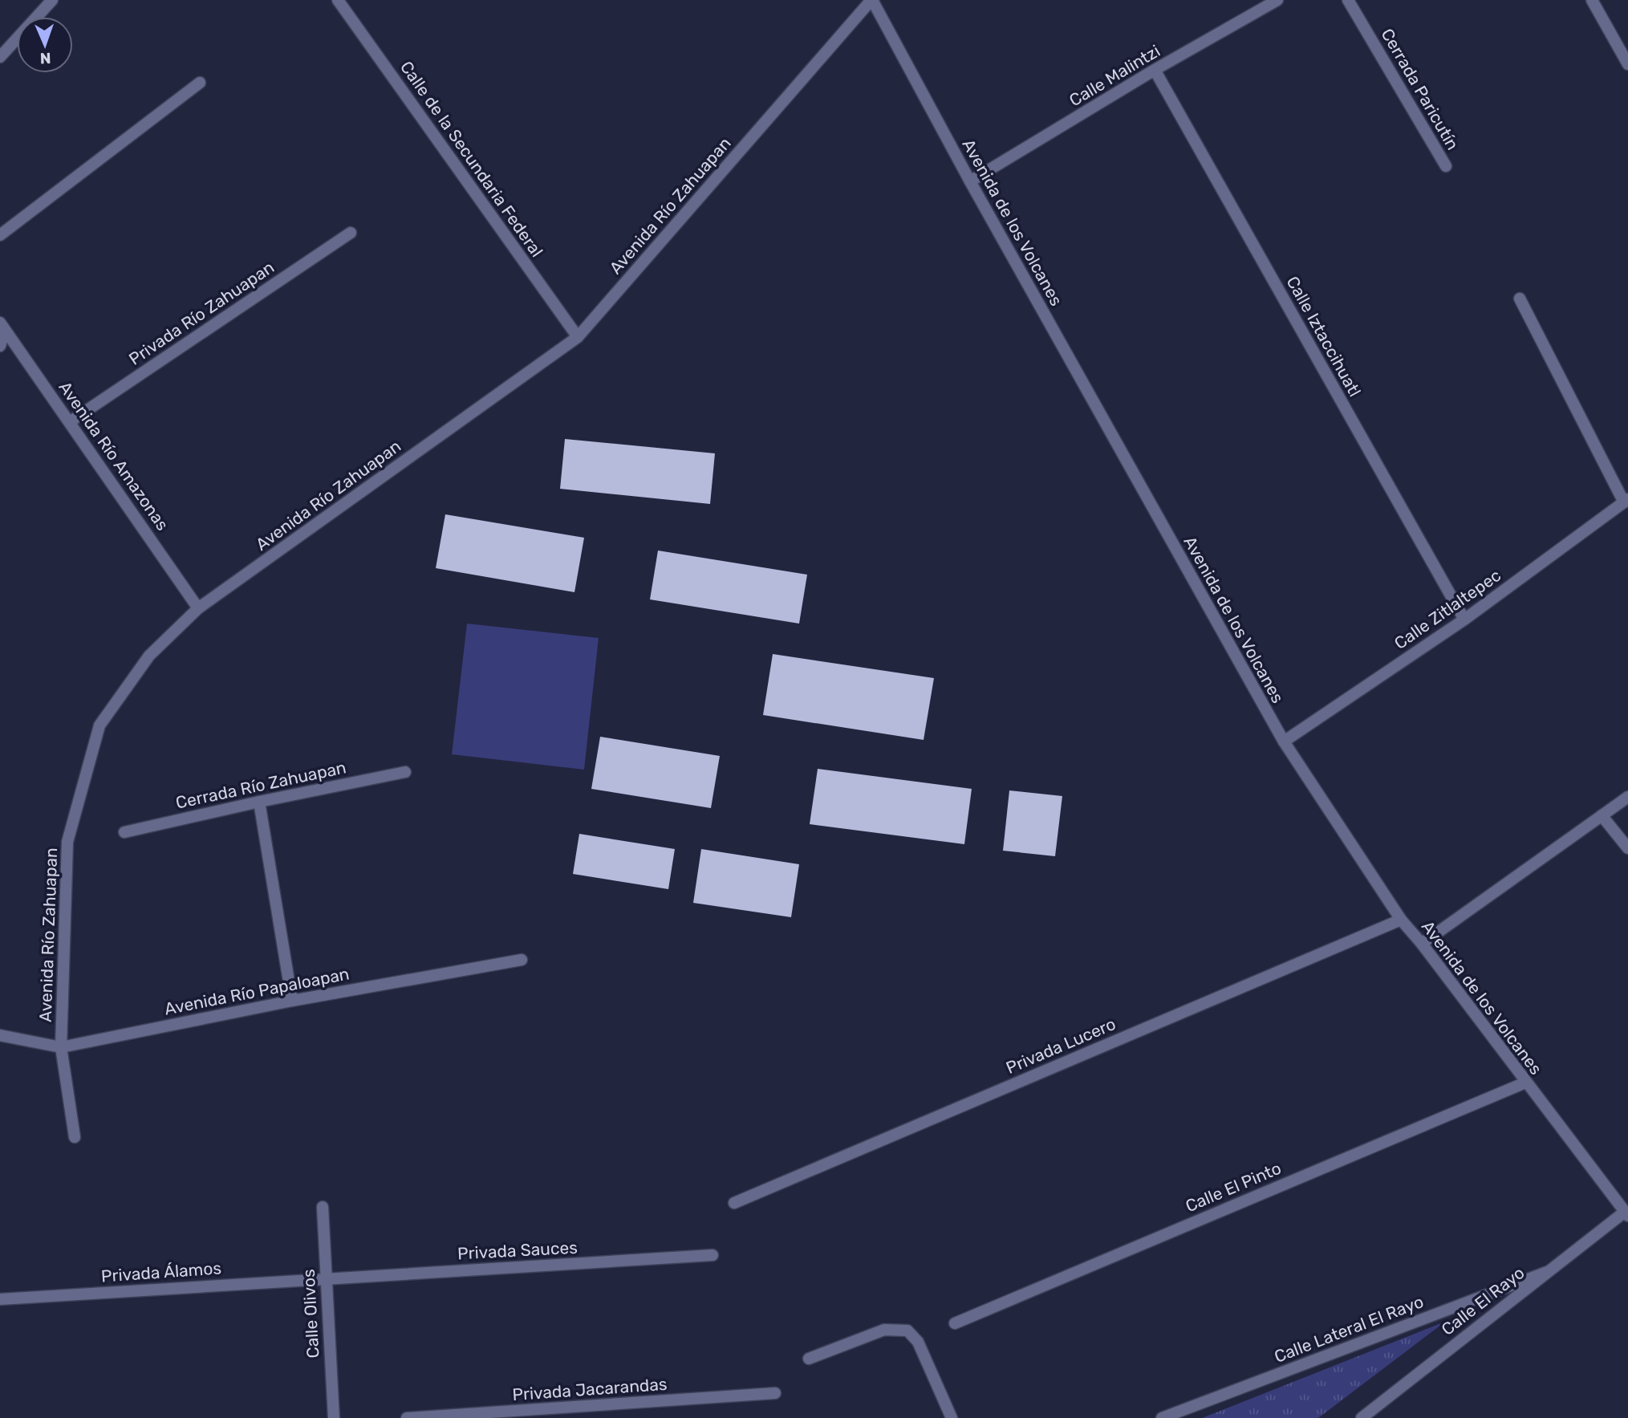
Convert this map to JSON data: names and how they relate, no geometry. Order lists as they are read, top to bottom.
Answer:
{
  "streets": {
    "street": [
      "Calle Malintzi",
      "Cerrada Paricutín",
      "Calle de la Secundaria Federal",
      "Avenida Río Zahuapan",
      "Avenida de los Volcanes",
      "Privada Río Zahuapan",
      "Calle Iztaccihuatl",
      "Avenida Río Amazonas",
      "Calle Zitlaltepec",
      "Cerrada Río Zahuapan",
      "Avenida Río Papaloapan",
      "Privada Lucero",
      "Calle El Pinto",
      "Privada Sauces",
      "Privada Álamos",
      "Calle El Rayo",
      "Calle Olivos",
      "Calle Lateral El Rayo",
      "Privada Jacarandas"
    ]
  },
  "crossings": [
    ["Calle Malintzi", "Avenida de los Volcanes"],
    ["Calle Malintzi", "Calle Iztaccihuatl"],
    ["Calle de la Secundaria Federal", "Avenida Río Zahuapan"],
    ["Avenida Río Zahuapan", "Avenida de los Volcanes"],
    ["Avenida Río Zahuapan", "Avenida Río Amazonas"],
    ["Avenida Río Zahuapan", "Avenida Río Papaloapan"],
    ["Avenida de los Volcanes", "Calle Zitlaltepec"],
    ["Avenida de los Volcanes", "Privada Lucero"],
    ["Avenida de los Volcanes", "Calle El Pinto"],
    ["Avenida de los Volcanes", "Calle El Rayo"],
    ["Privada Río Zahuapan", "Avenida Río Amazonas"],
    ["Calle Iztaccihuatl", "Calle Zitlaltepec"],
    ["Privada Sauces", "Privada Álamos"],
    ["Privada Sauces", "Calle Olivos"],
    ["Privada Álamos", "Calle Olivos"],
    ["Calle El Rayo", "Calle Lateral El Rayo"]
  ],
  "north": "bottom"
}
